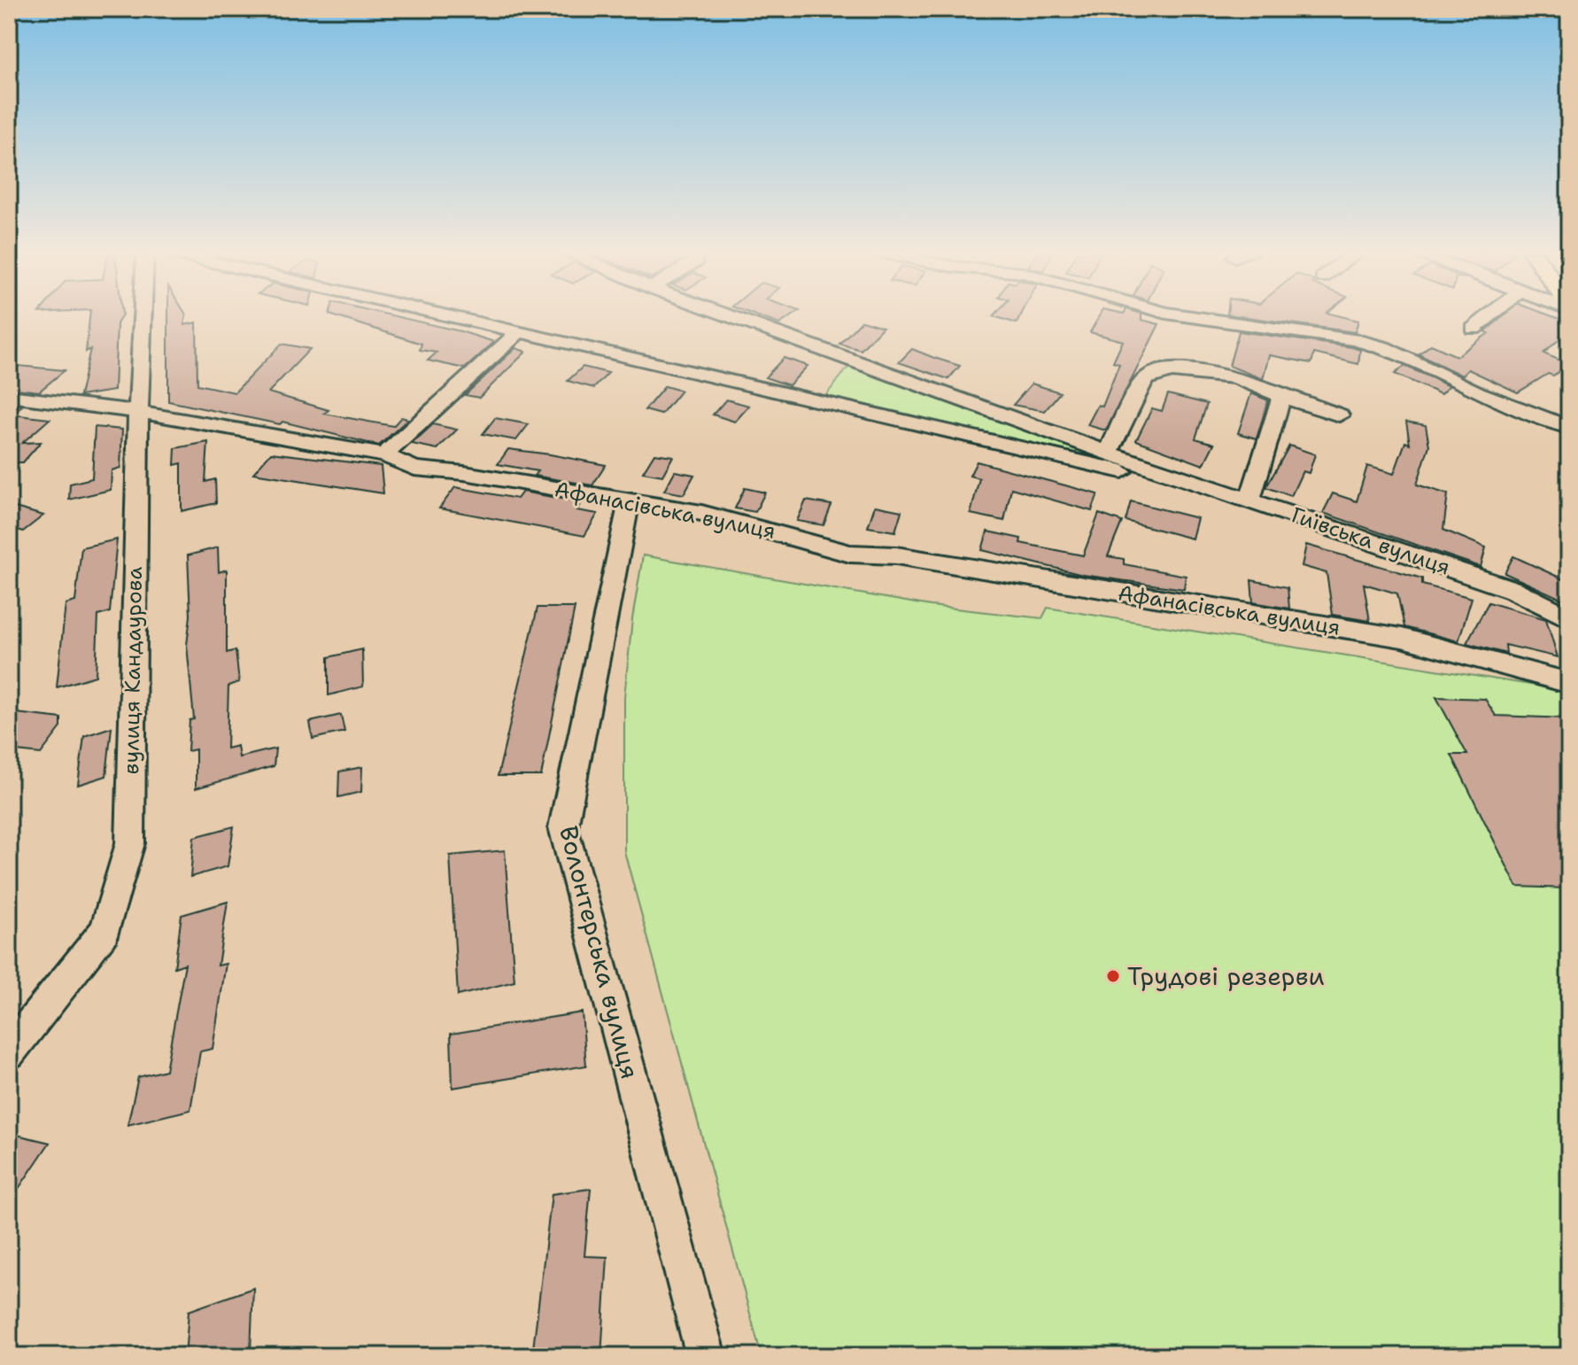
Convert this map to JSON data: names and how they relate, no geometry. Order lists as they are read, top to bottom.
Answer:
{
  "streets": {
    "street": [
      "Афанасівська вулиця",
      "Гиївська вулиця",
      "вулиця Кандаурова",
      "Волонтерська вулиця"
    ]
  },
  "crossings": [
    ["Афанасівська вулиця", "вулиця Кандаурова"],
    ["Афанасівська вулиця", "Волонтерська вулиця"]
  ],
  "places": ["Трудові резерви"]
}
